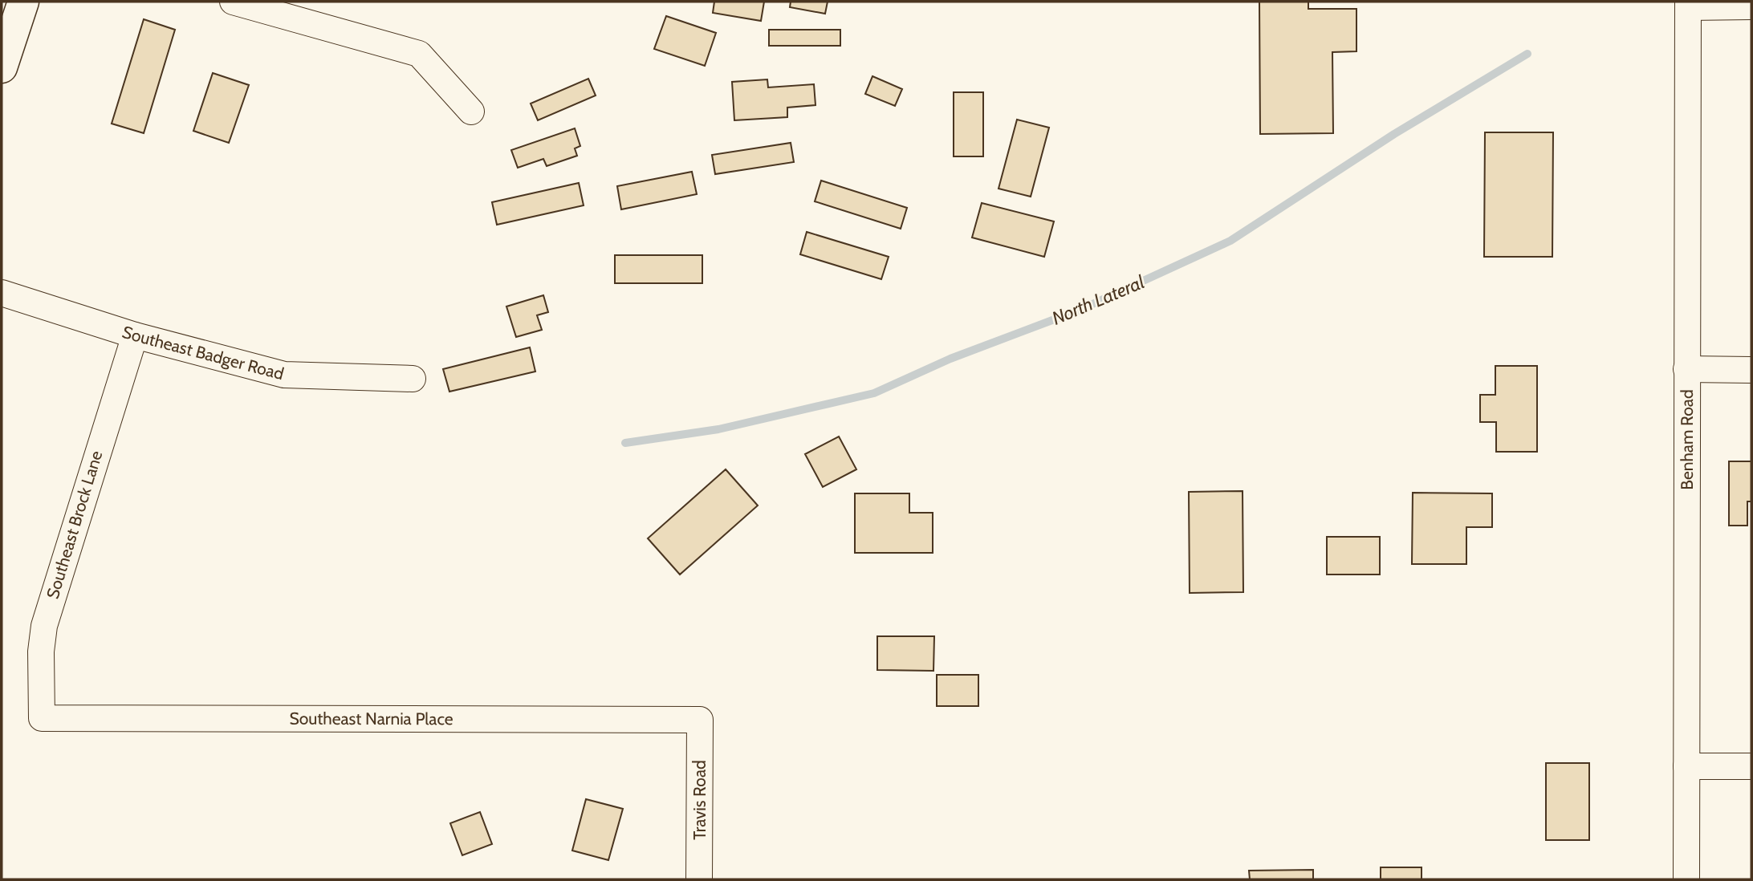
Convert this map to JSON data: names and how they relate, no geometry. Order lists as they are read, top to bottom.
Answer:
{
  "streets": {
    "street": [
      "Southeast Badger Road",
      "Benham Road",
      "Southeast Brock Lane",
      "Southeast Narnia Place",
      "Travis Road"
    ]
  },
  "crossings": [
    ["Southeast Badger Road", "Southeast Brock Lane"],
    ["Southeast Brock Lane", "Southeast Narnia Place"],
    ["Southeast Narnia Place", "Travis Road"]
  ],
  "water": ["North Lateral"]
}
